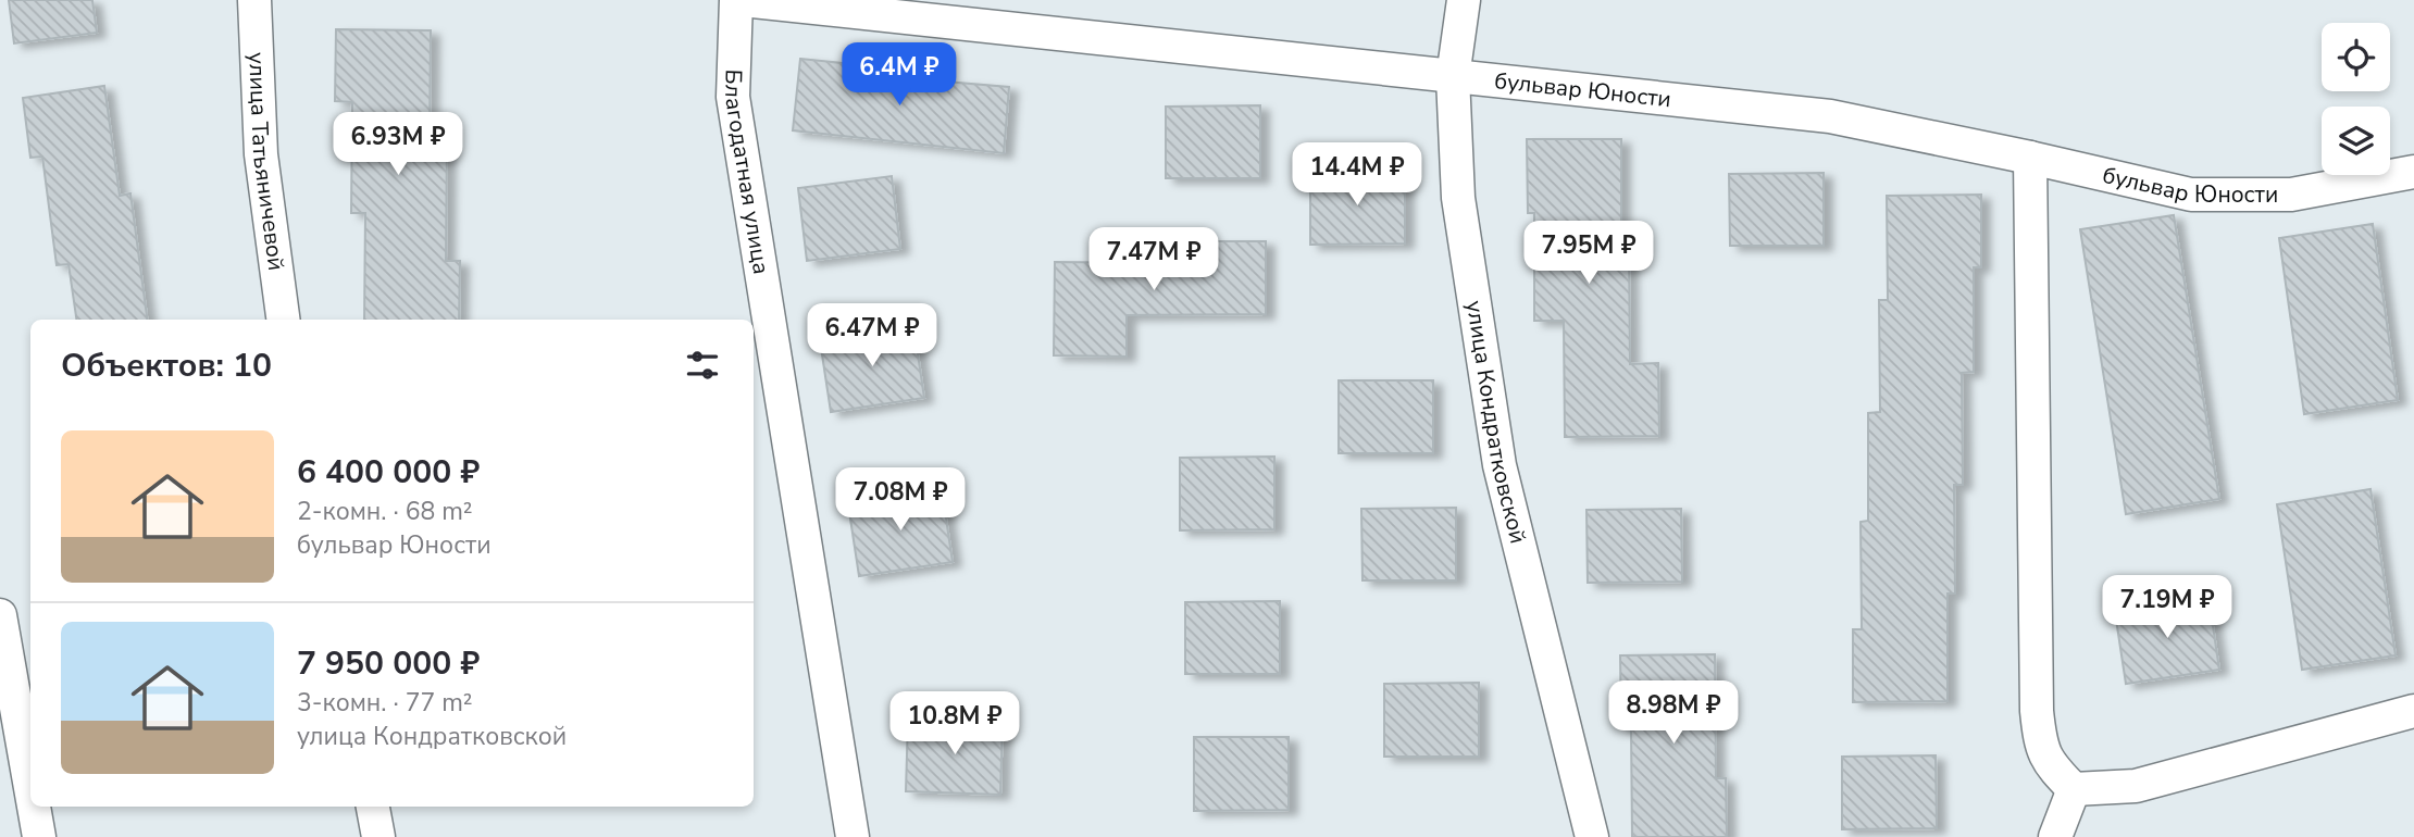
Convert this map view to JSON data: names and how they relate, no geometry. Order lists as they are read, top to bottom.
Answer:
{
  "streets": {
    "street": [
      "бульвар Юности",
      "улица Татьяничевой",
      "Благодатная улица",
      "улица Кондратковской"
    ]
  },
  "crossings": [
    ["бульвар Юности", "улица Кондратковской"]
  ],
  "page": {
    "price": [
      "6.4M ₽",
      "6.93M ₽",
      "14.4M ₽",
      "7.95M ₽",
      "7.47M ₽",
      "6.47M ₽",
      "7.08M ₽",
      "7.19M ₽",
      "8.98M ₽",
      "10.8M ₽"
    ],
    "heading": "Объектов: 10",
    "list": [
      {
        "name": "6 400 000 ₽",
        "note": "2-комн. · 68 m² · бульвар Юности"
      },
      {
        "name": "7 950 000 ₽",
        "note": "3-комн. · 77 m² · улица Кондратковской"
      }
    ]
  }
}
